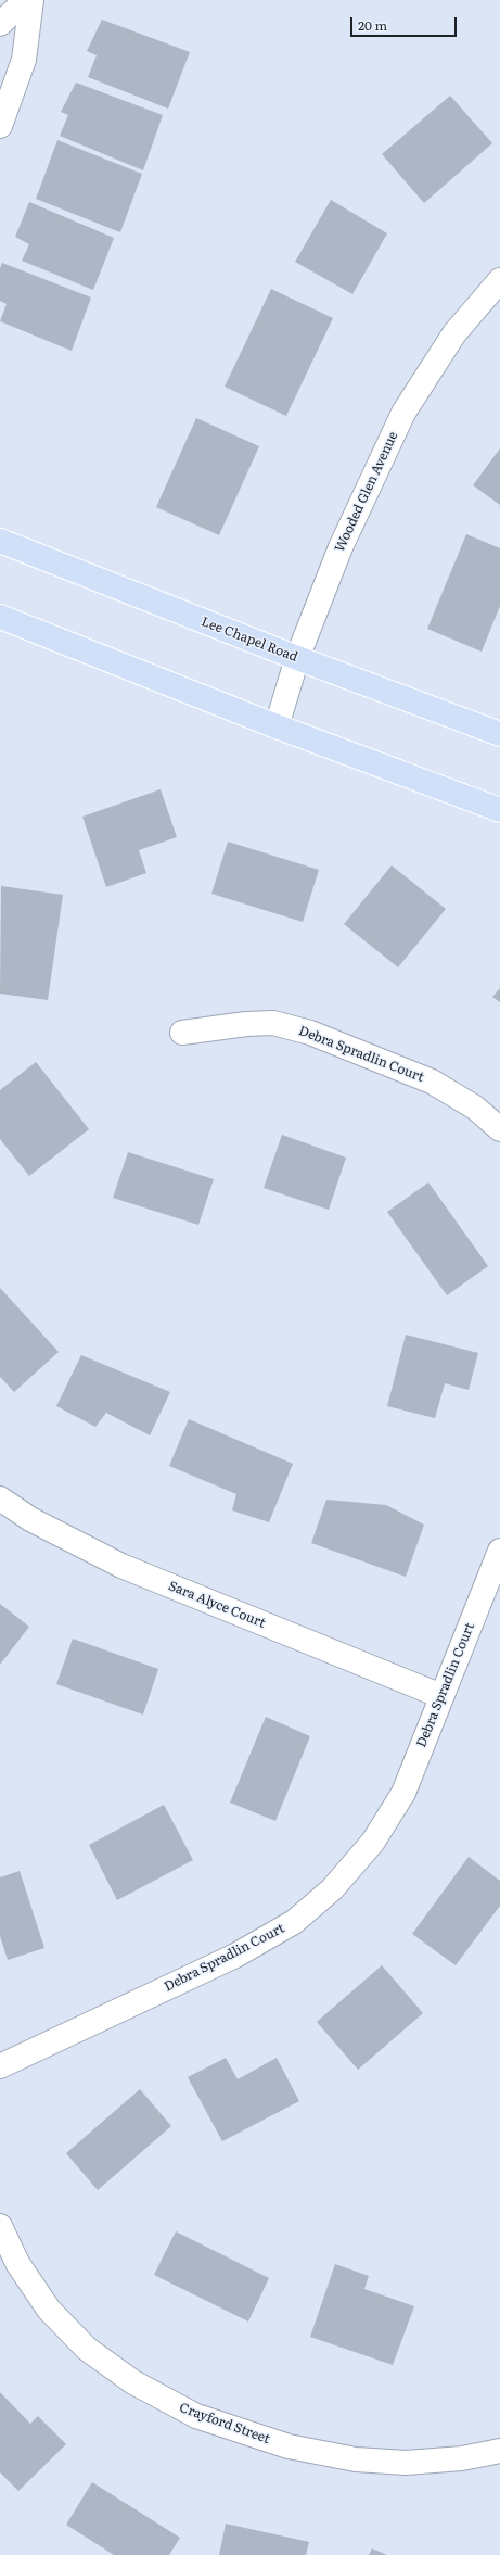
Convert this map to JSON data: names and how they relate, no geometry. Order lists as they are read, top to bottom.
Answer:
{
  "streets": {
    "main road": ["Lee Chapel Road"],
    "street": [
      "Wooded Glen Avenue",
      "Debra Spradlin Court",
      "Sara Alyce Court",
      "Crayford Street"
    ]
  },
  "crossings": [
    ["Wooded Glen Avenue", "Lee Chapel Road"],
    ["Debra Spradlin Court", "Sara Alyce Court"]
  ],
  "scale_bar": "20 m"
}
